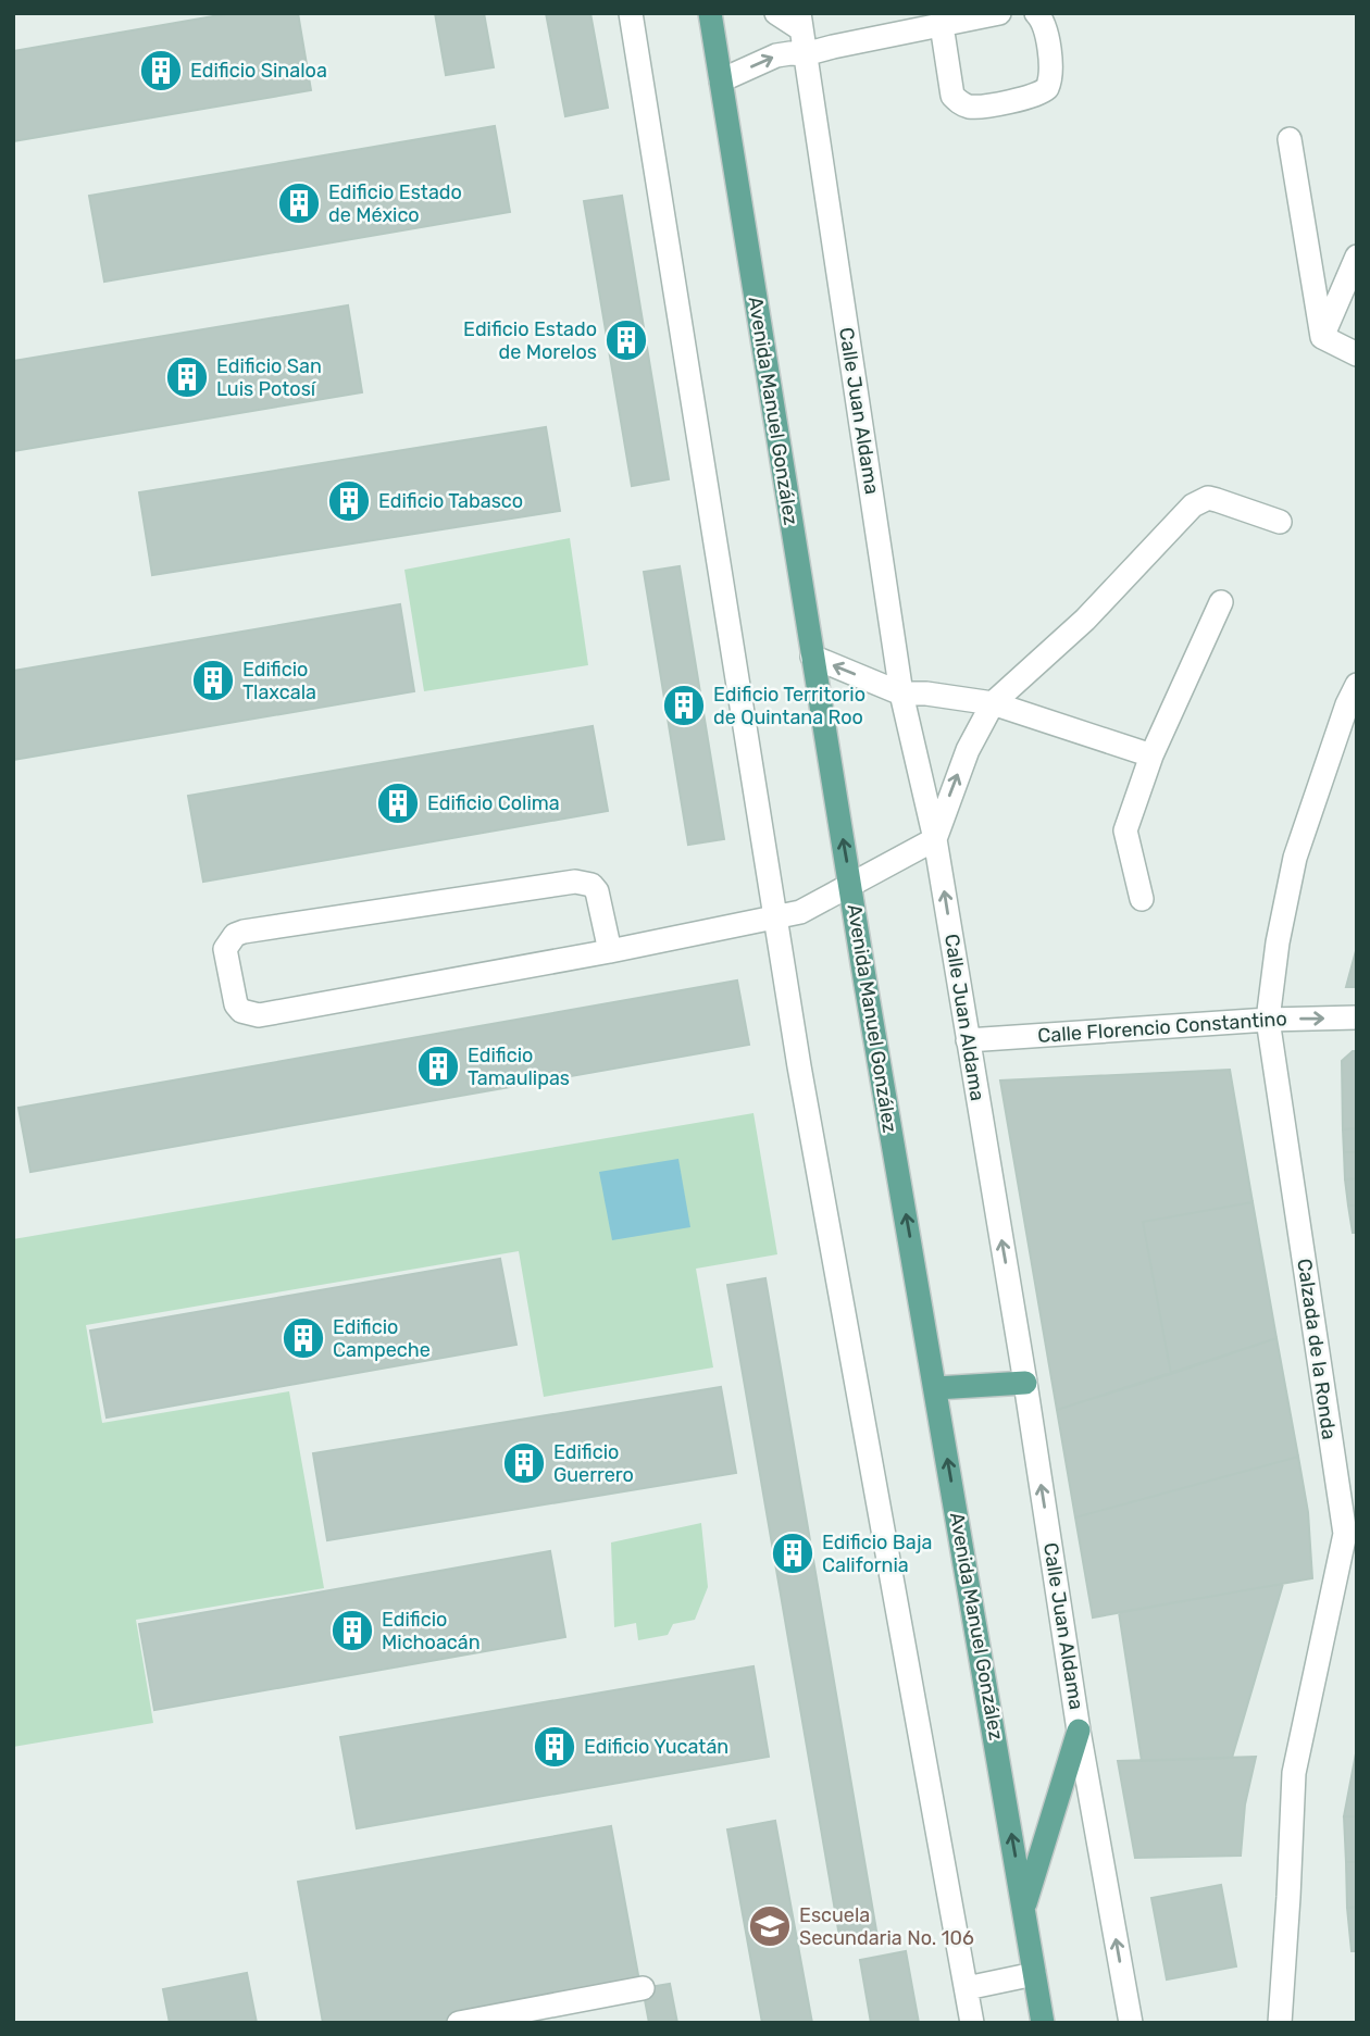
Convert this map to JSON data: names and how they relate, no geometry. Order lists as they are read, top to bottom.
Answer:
{
  "streets": {
    "main road": ["Avenida Manuel González"],
    "street": ["Calle Juan Aldama", "Calle Florencio Constantino", "Calzada de la Ronda"]
  },
  "crossings": [
    ["Calle Juan Aldama", "Calle Florencio Constantino"],
    ["Calle Florencio Constantino", "Calzada de la Ronda"]
  ],
  "one_way": ["Avenida Manuel González"],
  "places": {
    "building": [
      "Edificio Sinaloa",
      "Edificio Estado de México",
      "Edificio Estado de Morelos",
      "Edificio San Luis Potosí",
      "Edificio Tabasco",
      "Edificio Tlaxcala",
      "Edificio Territorio de Quintana Roo",
      "Edificio Colima",
      "Edificio Tamaulipas",
      "Edificio Campeche",
      "Edificio Guerrero",
      "Edificio Baja California",
      "Edificio Michoacán",
      "Edificio Yucatán"
    ],
    "school or university": ["Escuela Secundaria No. 106"]
  }
}
